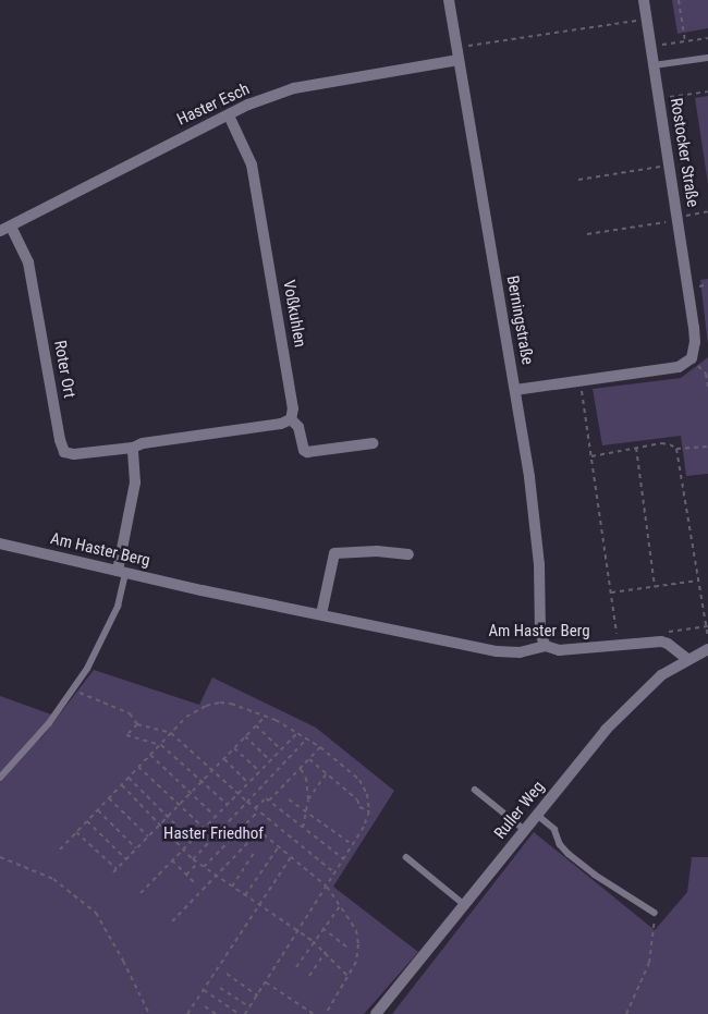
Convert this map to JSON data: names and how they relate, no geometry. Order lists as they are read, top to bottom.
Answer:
{
  "streets": {
    "street": [
      "Haster Esch",
      "Rostocker Straße",
      "Voßkuhlen",
      "Berningstraße",
      "Roter Ort",
      "Am Haster Berg",
      "Ruller Weg"
    ]
  },
  "crossings": [
    ["Haster Esch", "Voßkuhlen"],
    ["Haster Esch", "Berningstraße"],
    ["Haster Esch", "Roter Ort"],
    ["Voßkuhlen", "Roter Ort"],
    ["Berningstraße", "Am Haster Berg"]
  ],
  "parks": ["Haster Friedhof"]
}
